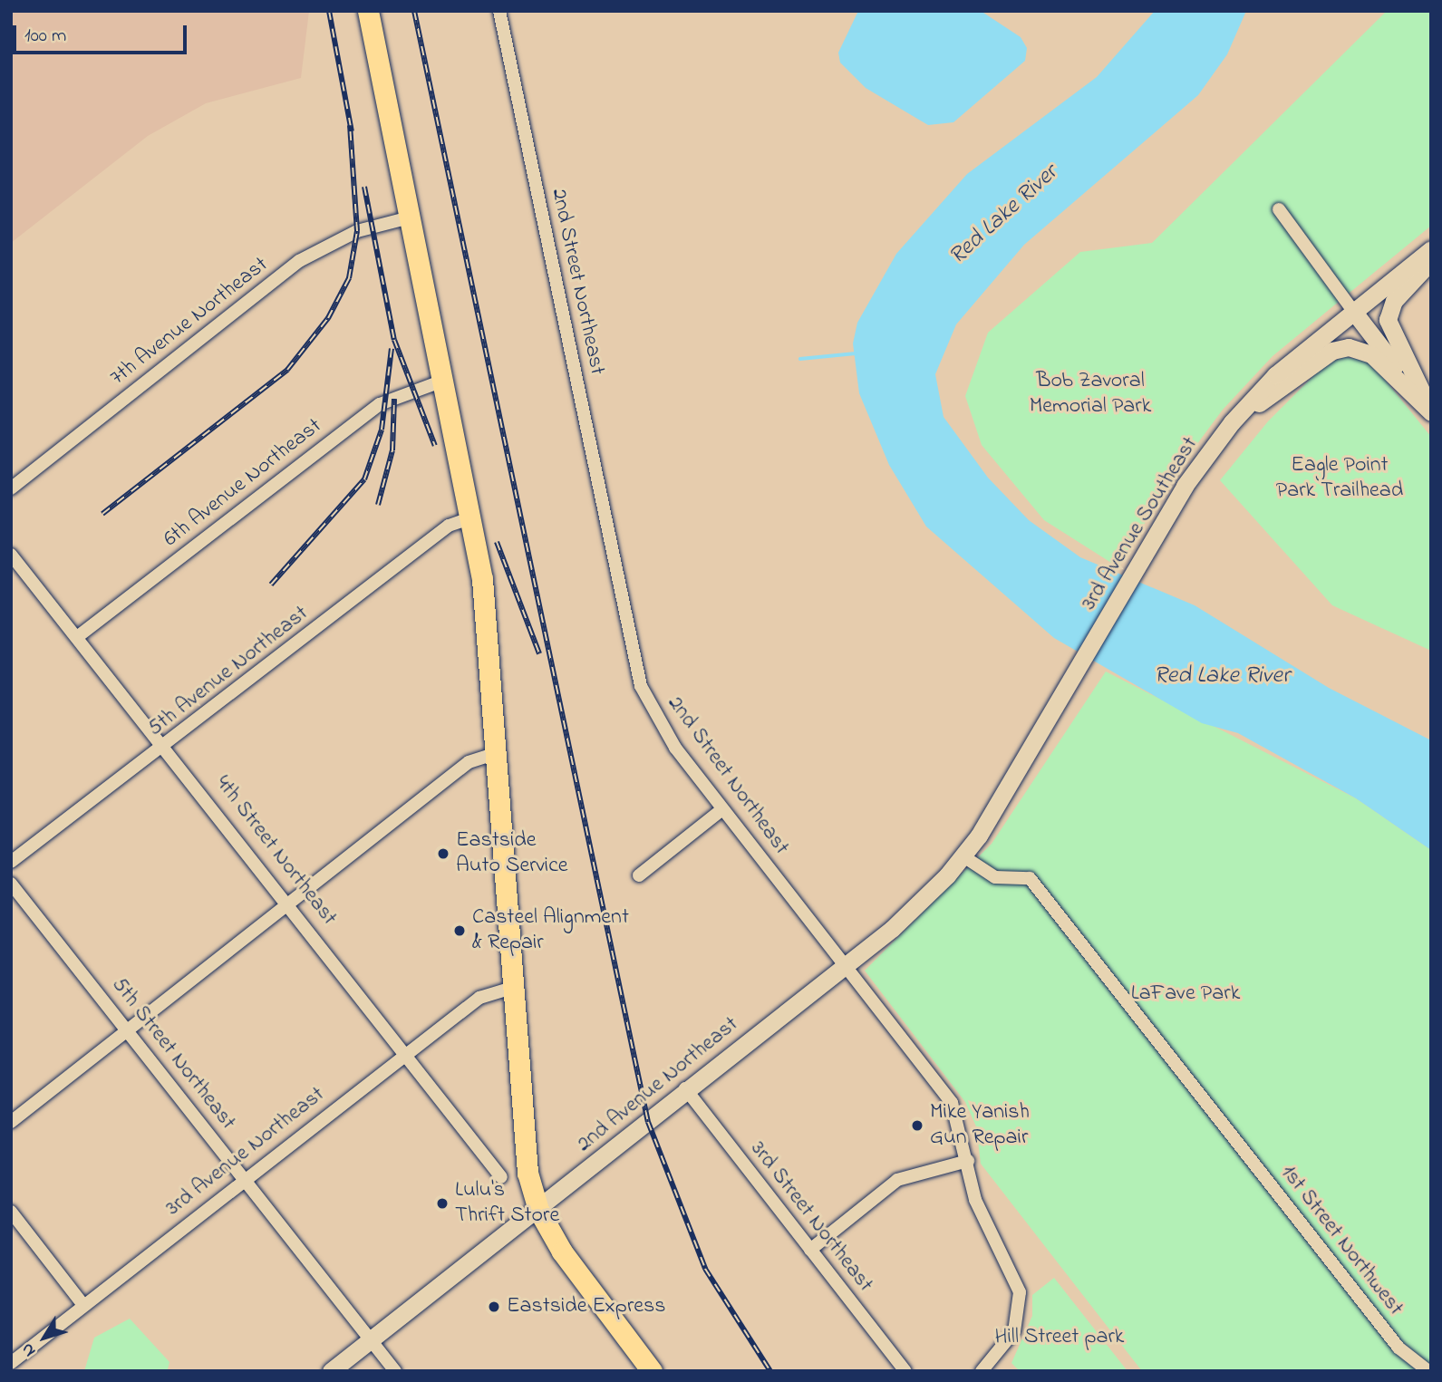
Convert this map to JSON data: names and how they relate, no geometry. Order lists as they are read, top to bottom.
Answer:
{
  "streets": {
    "street": [
      "2nd Street Northeast",
      "7th Avenue Northeast",
      "6th Avenue Northeast",
      "3rd Avenue Southeast",
      "5th Avenue Northeast",
      "4th Street Northeast",
      "5th Street Northeast",
      "2nd Avenue Northeast",
      "3rd Avenue Northeast",
      "3rd Street Northeast",
      "1st Street Northwest"
    ]
  },
  "crossings": [
    ["2nd Street Northeast", "2nd Avenue Northeast"],
    ["6th Avenue Northeast", "4th Street Northeast"],
    ["3rd Avenue Southeast", "2nd Avenue Northeast"],
    ["5th Avenue Northeast", "4th Street Northeast"],
    ["4th Street Northeast", "3rd Avenue Northeast"],
    ["5th Street Northeast", "2nd Avenue Northeast"],
    ["5th Street Northeast", "3rd Avenue Northeast"],
    ["2nd Avenue Northeast", "3rd Street Northeast"],
    ["2nd Avenue Northeast", "1st Street Northwest"]
  ],
  "water": ["Red Lake River"],
  "parks": [
    "Bob Zavoral Memorial Park",
    "Eagle Point Park Trailhead",
    "LaFave Park",
    "Hill Street park"
  ],
  "places": [
    "Eastside Auto Service",
    "Casteel Alignment & Repair",
    "Mike Yanish Gun Repair",
    "Lulu's Thrift Store",
    "Eastside Express"
  ],
  "scale_bar": "100 m",
  "north": "bottom left"
}
